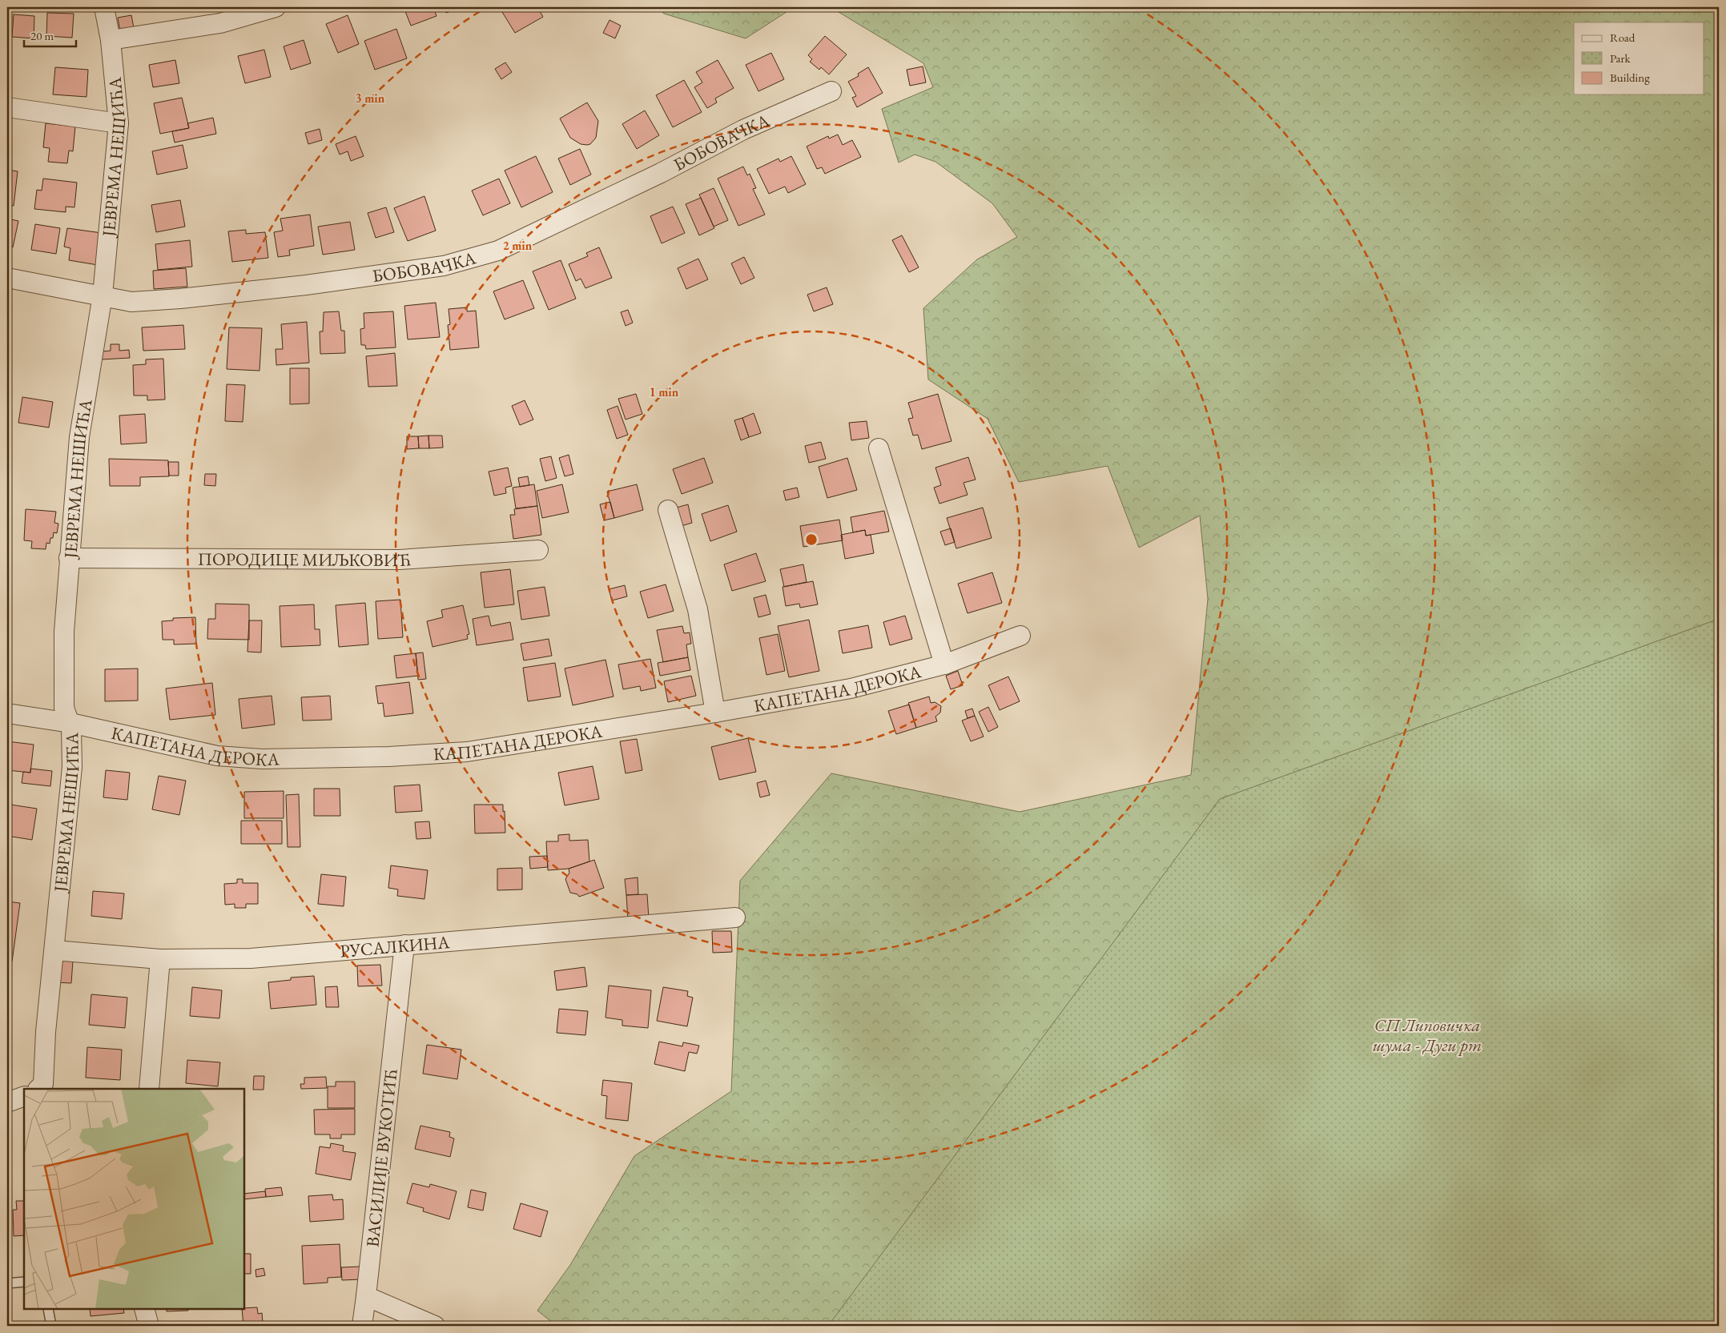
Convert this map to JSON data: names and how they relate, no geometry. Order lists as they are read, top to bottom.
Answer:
{
  "streets": {
    "street": [
      "БОБОВАЧКА",
      "ЈЕВРЕМА НЕШИЋА",
      "ПОРОДИЦЕ МИЉКОВИЋ",
      "КАПЕТАНА ДЕРОКА",
      "РУСАЛКИНА",
      "ВАСИЛИЈЕ ВУКОТИЋ"
    ]
  },
  "crossings": [
    ["БОБОВАЧКА", "ЈЕВРЕМА НЕШИЋА"],
    ["ЈЕВРЕМА НЕШИЋА", "ПОРОДИЦЕ МИЉКОВИЋ"],
    ["ЈЕВРЕМА НЕШИЋА", "КАПЕТАНА ДЕРОКА"],
    ["ЈЕВРЕМА НЕШИЋА", "РУСАЛКИНА"],
    ["РУСАЛКИНА", "ВАСИЛИЈЕ ВУКОТИЋ"]
  ],
  "parks": ["СП Липовичка шума - Дуги рт"],
  "legend": ["Road", "Park", "Building"],
  "scale_bar": "20 m",
  "rings": ["3 min", "2 min", "1 min"]
}
